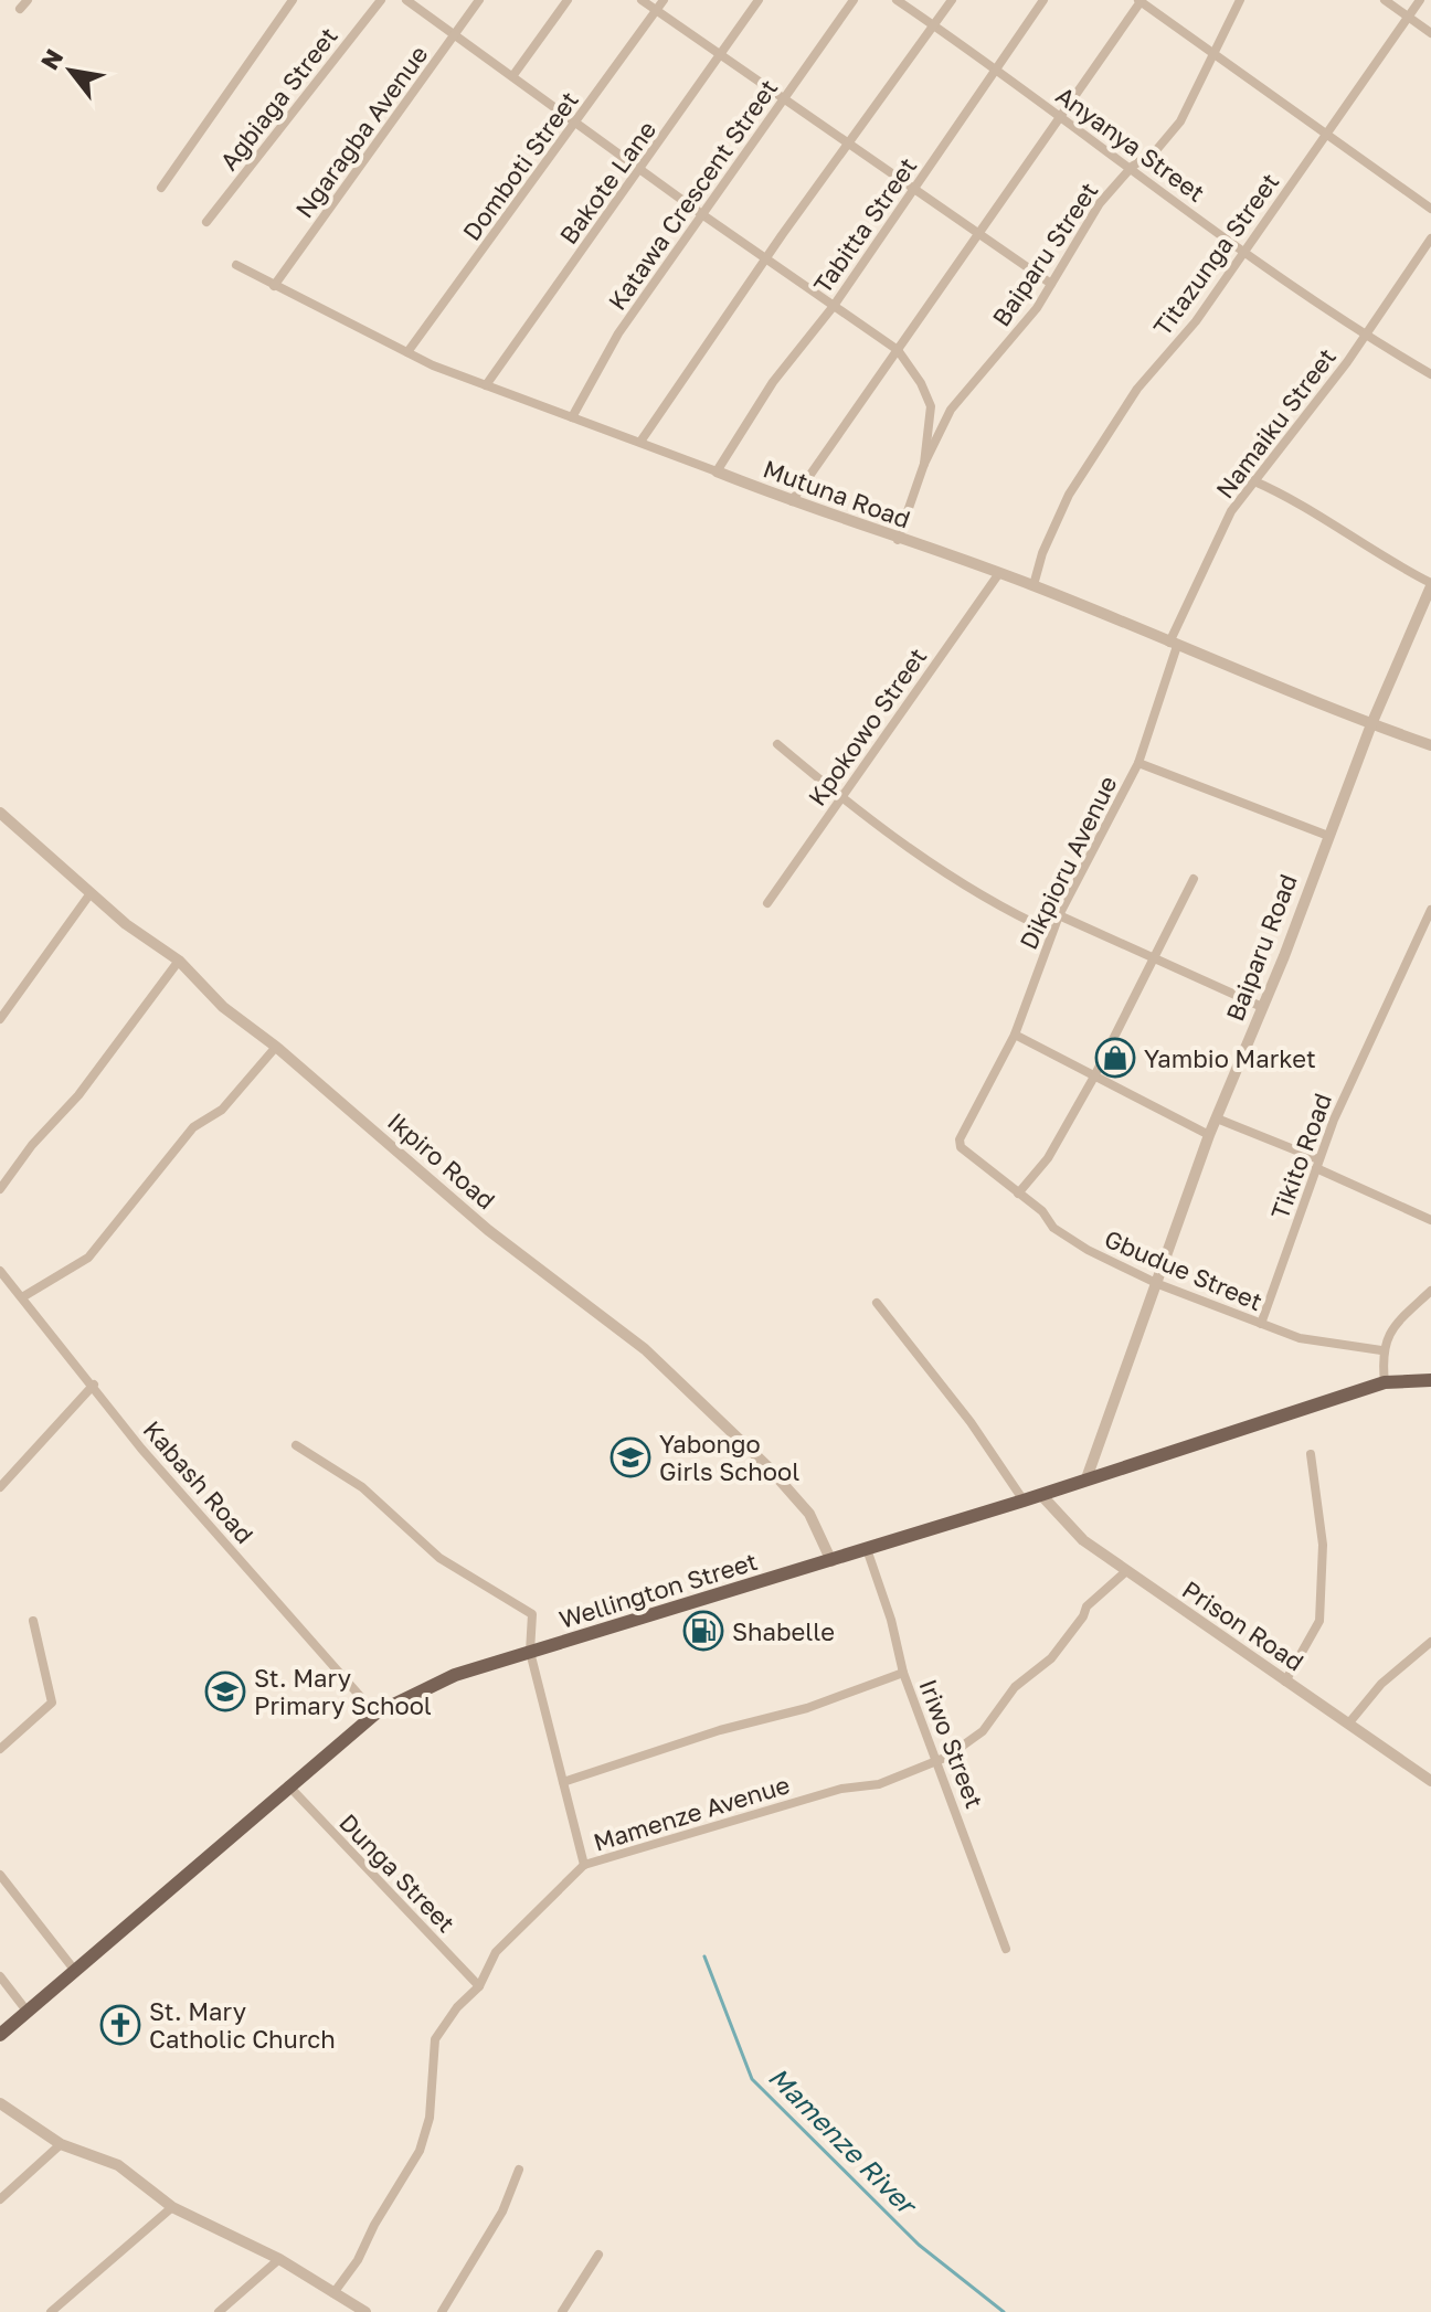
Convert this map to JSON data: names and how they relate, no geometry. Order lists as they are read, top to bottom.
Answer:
{
  "streets": {
    "main road": ["Wellington Street"],
    "street": [
      "Agbiaga Street",
      "Ngaragba Avenue",
      "Anyanya Street",
      "Domboti Street",
      "Bakote Lane",
      "Katawa Crescent Street",
      "Tabitta Street",
      "Baiparu Street",
      "Titazunga Street",
      "Namaiku Street",
      "Mutuna Road",
      "Kpokowo Street",
      "Dikpioru Avenue",
      "Baiparu Road",
      "Tikito Road",
      "Ikpiro Road",
      "Gbudue Street",
      "Kabash Road",
      "Prison Road",
      "Iriwo Street",
      "Mamenze Avenue",
      "Dunga Street"
    ]
  },
  "crossings": [
    ["Ngaragba Avenue", "Mutuna Road"],
    ["Anyanya Street", "Tabitta Street"],
    ["Anyanya Street", "Baiparu Street"],
    ["Anyanya Street", "Titazunga Street"],
    ["Anyanya Street", "Namaiku Street"],
    ["Domboti Street", "Mutuna Road"],
    ["Bakote Lane", "Mutuna Road"],
    ["Katawa Crescent Street", "Mutuna Road"],
    ["Tabitta Street", "Mutuna Road"],
    ["Baiparu Street", "Mutuna Road"],
    ["Titazunga Street", "Mutuna Road"],
    ["Namaiku Street", "Mutuna Road"],
    ["Namaiku Street", "Dikpioru Avenue"],
    ["Mutuna Road", "Kpokowo Street"],
    ["Mutuna Road", "Dikpioru Avenue"],
    ["Mutuna Road", "Baiparu Road"],
    ["Dikpioru Avenue", "Gbudue Street"],
    ["Baiparu Road", "Gbudue Street"],
    ["Baiparu Road", "Wellington Street"],
    ["Tikito Road", "Gbudue Street"],
    ["Ikpiro Road", "Wellington Street"],
    ["Kabash Road", "Wellington Street"],
    ["Wellington Street", "Prison Road"],
    ["Wellington Street", "Iriwo Street"],
    ["Wellington Street", "Dunga Street"],
    ["Prison Road", "Mamenze Avenue"],
    ["Iriwo Street", "Mamenze Avenue"],
    ["Mamenze Avenue", "Dunga Street"]
  ],
  "water": ["Mamenze River"],
  "places": {
    "shop": ["Yambio Market"],
    "school or university": ["Yabongo Girls School", "St. Mary Primary School"],
    "fuel station": ["Shabelle"],
    "church": ["St. Mary Catholic Church"]
  },
  "north": "top left"
}
